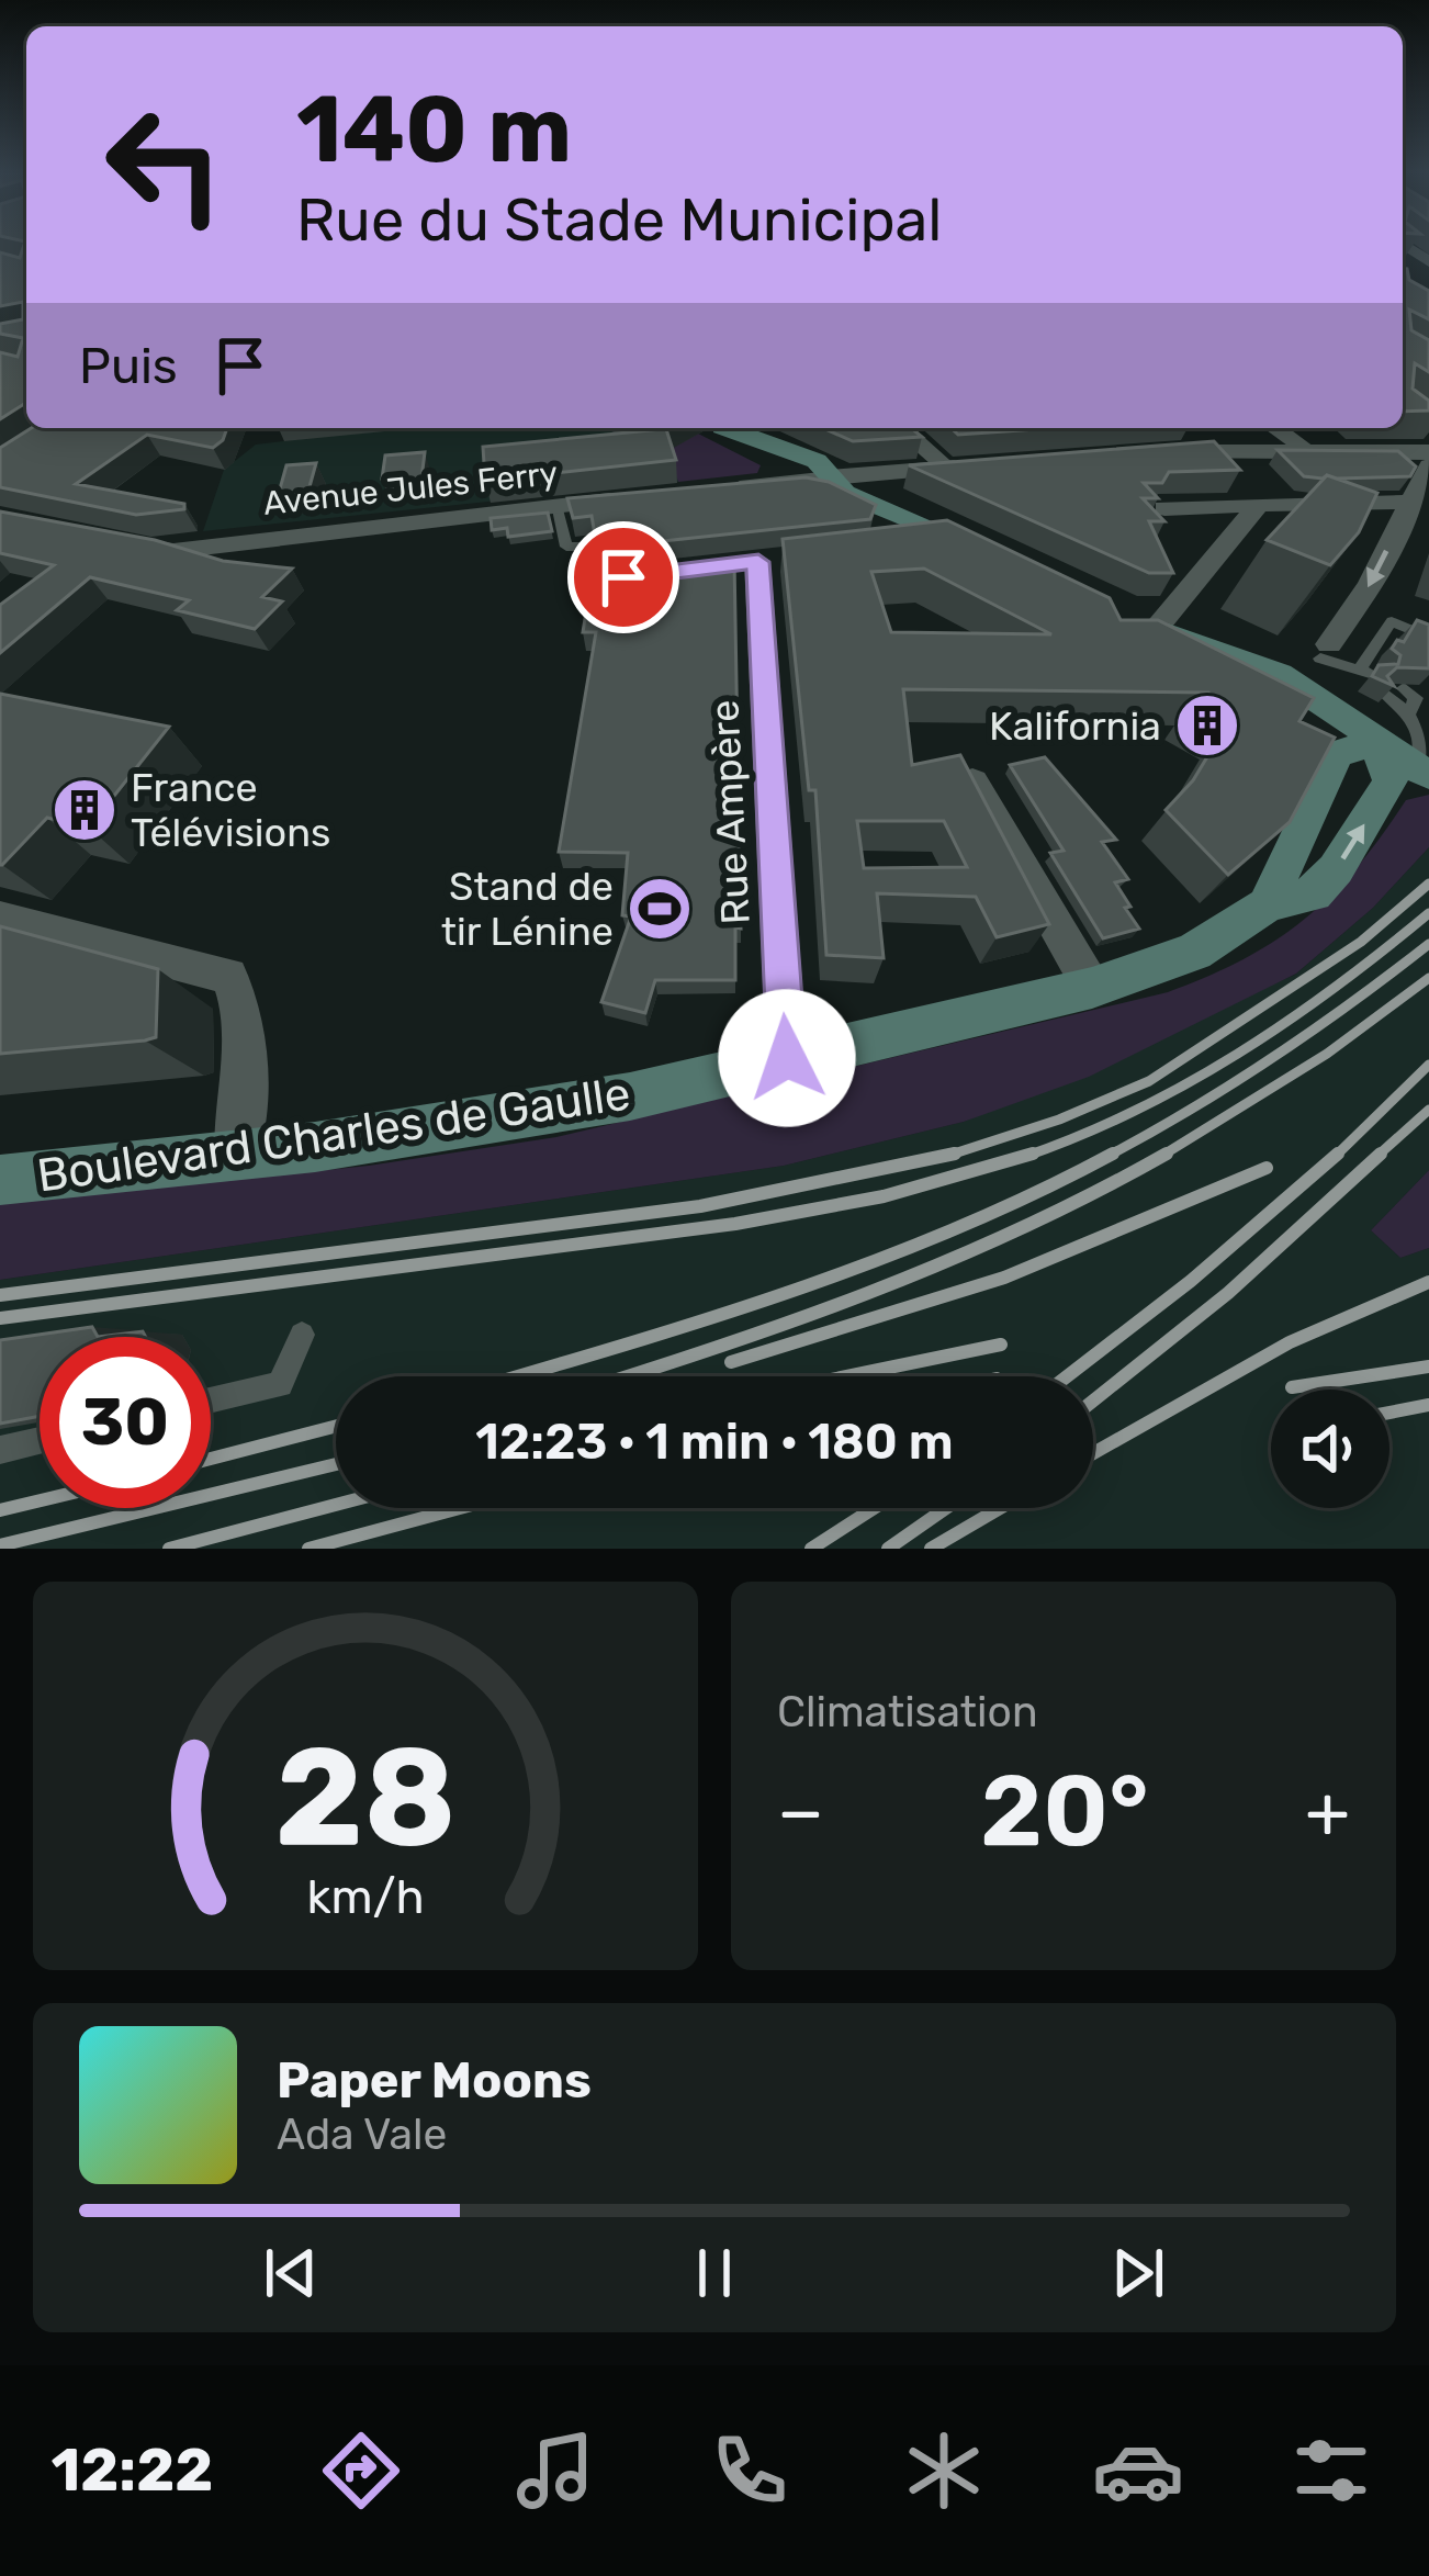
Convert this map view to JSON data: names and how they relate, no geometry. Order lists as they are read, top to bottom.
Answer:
{
  "streets": {
    "main road": ["Boulevard Charles de Gaulle"],
    "street": ["Avenue Jules Ferry", "Rue Ampère"]
  },
  "crossings": [
    ["Rue Ampère", "Boulevard Charles de Gaulle"]
  ],
  "places": {
    "building": ["Kalifornia", "France Télévisions"],
    "sports": ["Stand de tir Lénine"]
  },
  "page": {
    "turn": ["140 m", "Rue du Stade Municipal"],
    "then": "Puis",
    "limit": "30",
    "trip": "12:23 · 1 min · 180 m",
    "tile": "Climatisation",
    "heat": ["−", "20°", "+"],
    "song": ["Paper Moons", "Ada Vale"],
    "tabs": "12:22",
    "gauge": ["28", "km/h"]
  }
}
